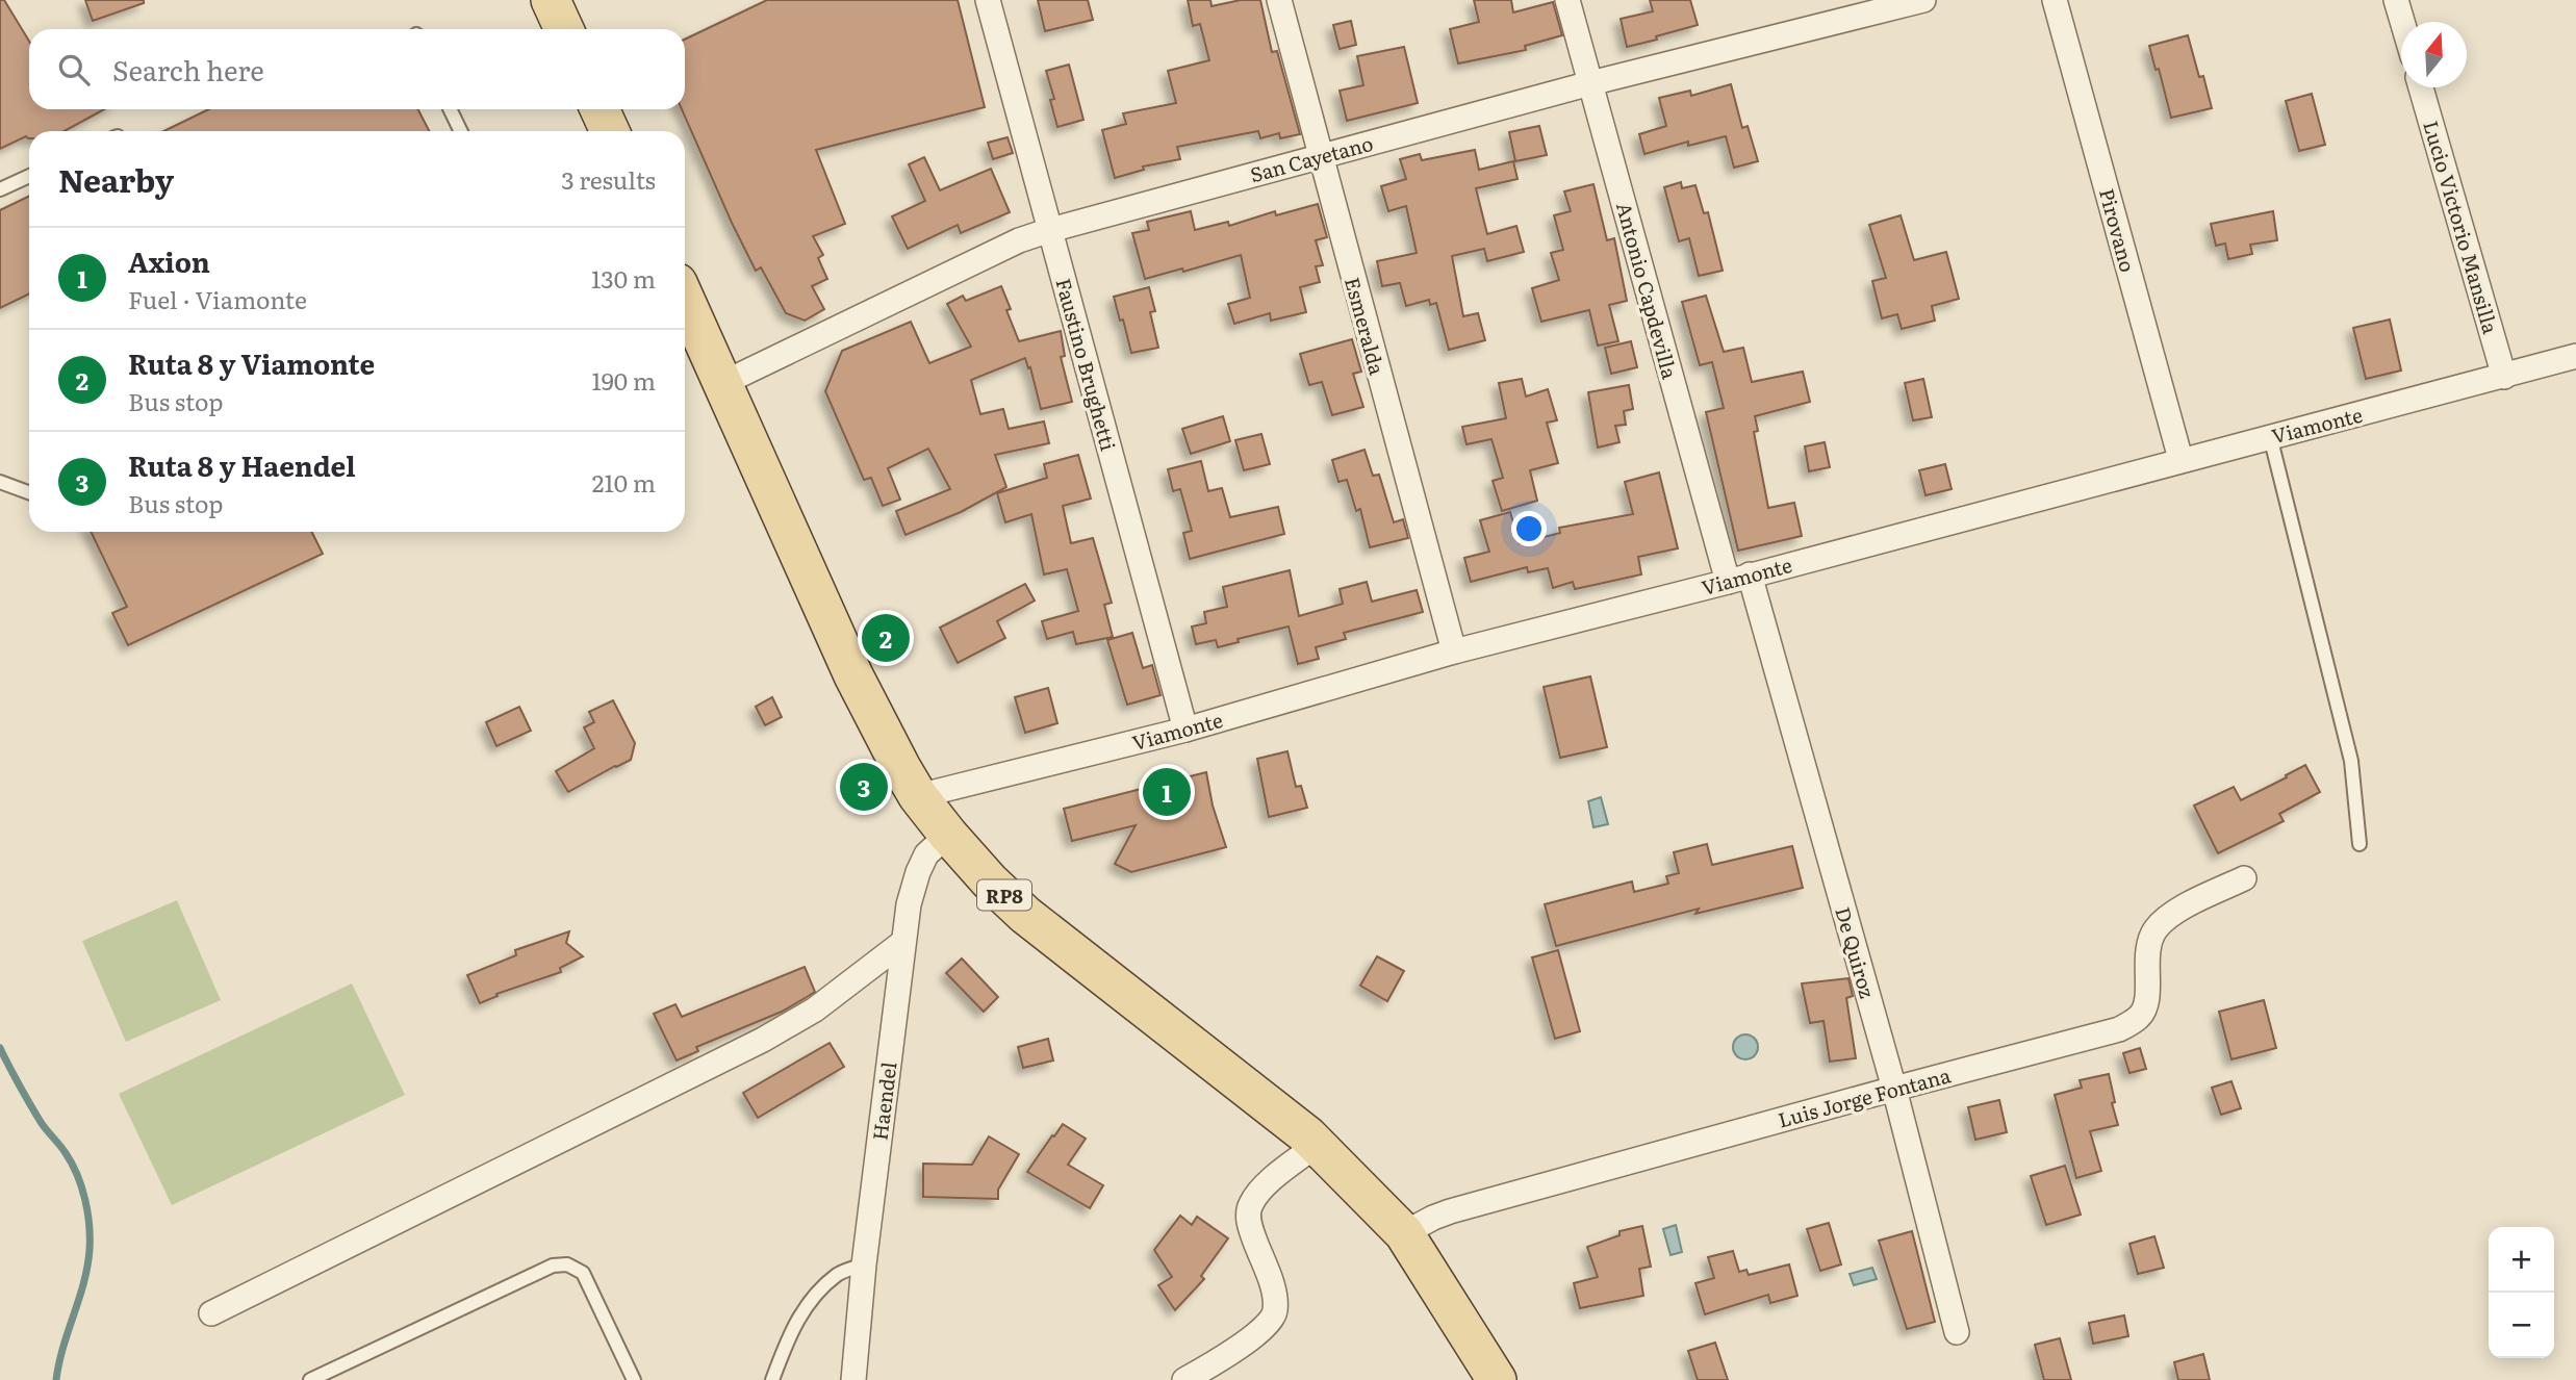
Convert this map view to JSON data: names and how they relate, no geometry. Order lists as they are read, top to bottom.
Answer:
{
  "streets": {
    "main road": ["RP8"],
    "street": [
      "San Cayetano",
      "Lucio Victorio Mansilla",
      "Pirovano",
      "Antonio Capdevilla",
      "Esmeralda",
      "Faustino Brughetti",
      "Viamonte",
      "De Quiroz",
      "Luis Jorge Fontana",
      "Haendel"
    ]
  },
  "crossings": [
    ["San Cayetano", "Antonio Capdevilla"],
    ["San Cayetano", "Esmeralda"],
    ["San Cayetano", "Faustino Brughetti"],
    ["San Cayetano", "RP8"],
    ["Lucio Victorio Mansilla", "Viamonte"],
    ["Pirovano", "Viamonte"],
    ["Antonio Capdevilla", "Viamonte"],
    ["Antonio Capdevilla", "De Quiroz"],
    ["Esmeralda", "Viamonte"],
    ["Faustino Brughetti", "Viamonte"],
    ["Viamonte", "RP8"],
    ["Viamonte", "De Quiroz"],
    ["RP8", "Luis Jorge Fontana"],
    ["RP8", "Haendel"],
    ["De Quiroz", "Luis Jorge Fontana"]
  ],
  "north": "top",
  "page": {
    "search": "Search here",
    "heading": ["Nearby", "3 results"],
    "list": [
      {
        "mark": "1",
        "name": "Axion",
        "note": "Fuel · Viamonte",
        "value": "130 m"
      },
      {
        "mark": "2",
        "name": "Ruta 8 y Viamonte",
        "note": "Bus stop",
        "value": "190 m"
      },
      {
        "mark": "3",
        "name": "Ruta 8 y Haendel",
        "note": "Bus stop",
        "value": "210 m"
      }
    ],
    "pins": ["2", "3", "1"],
    "map_buttons": ["+", "−"]
  }
}
